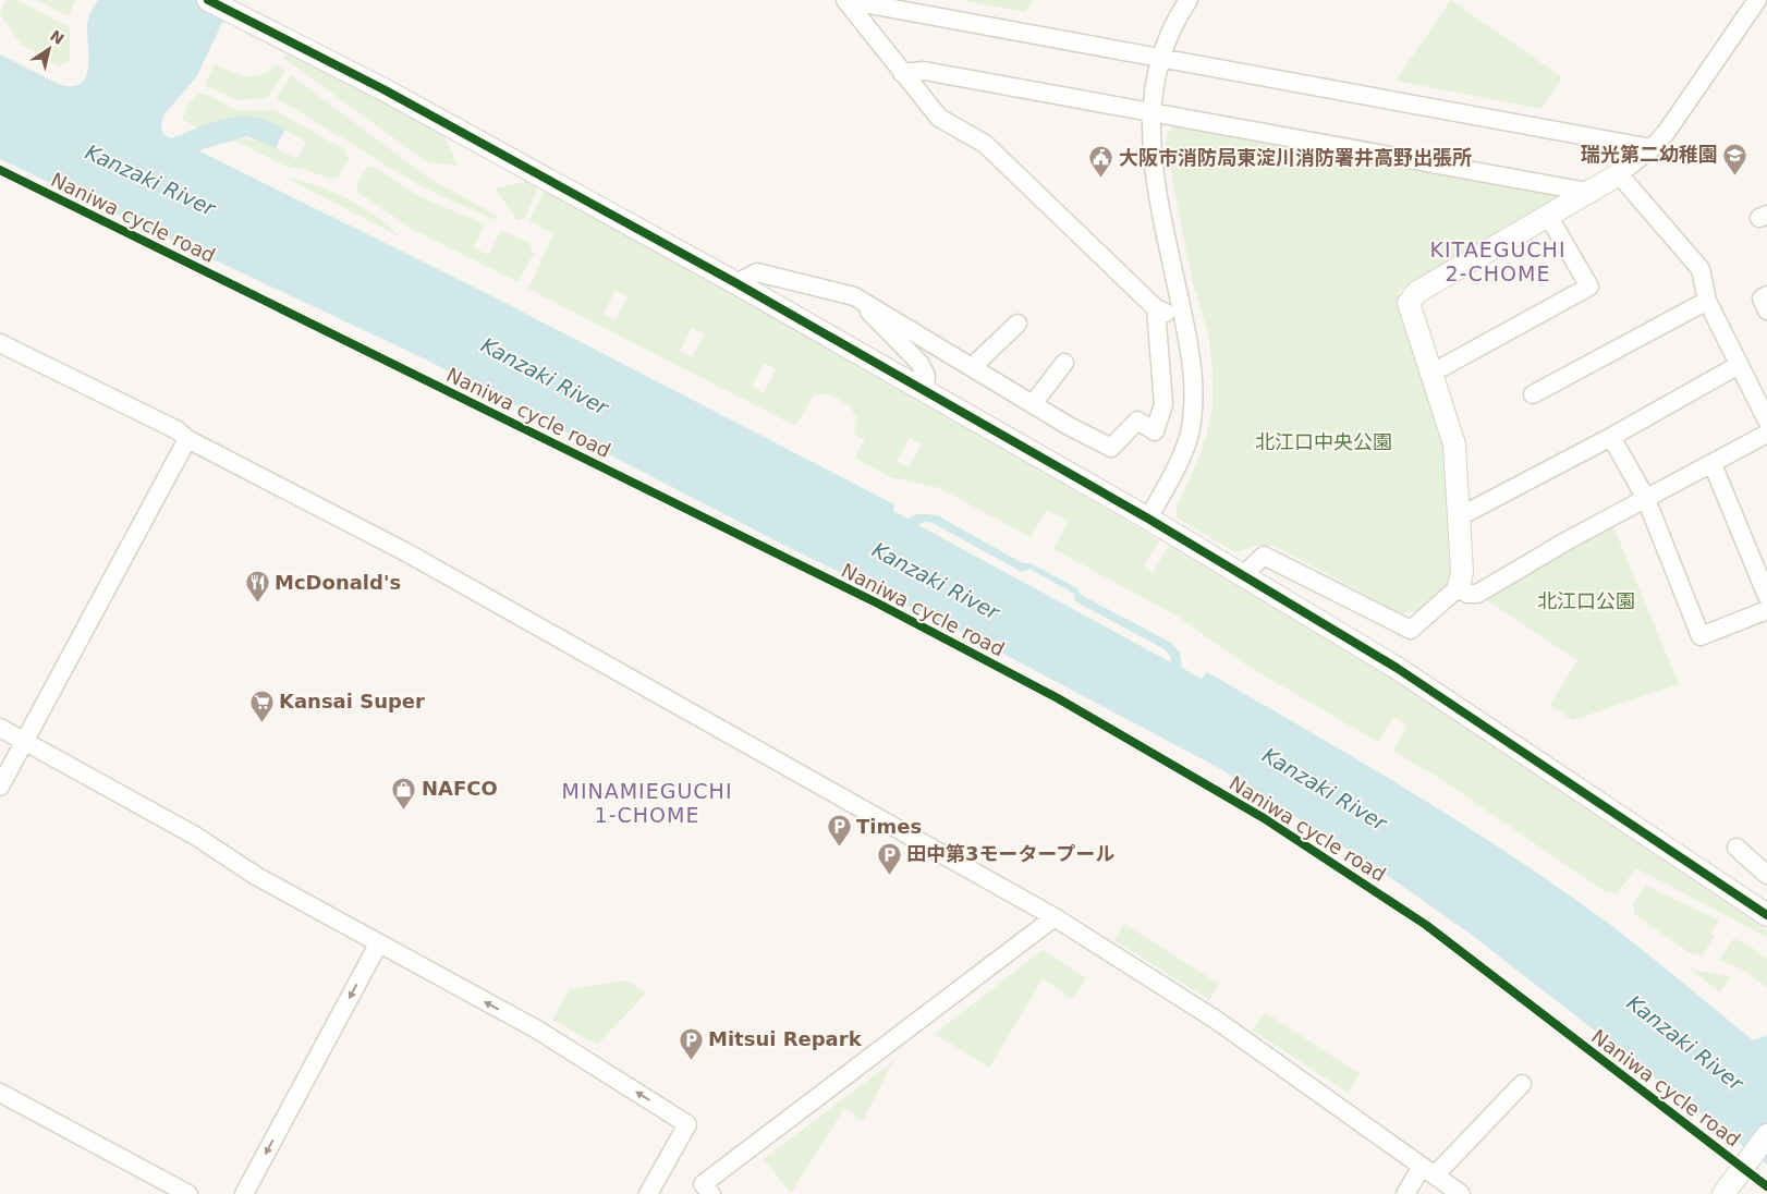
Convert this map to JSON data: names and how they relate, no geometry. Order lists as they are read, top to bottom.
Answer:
{
  "streets": {
    "cycle path": ["Naniwa cycle road"]
  },
  "districts": ["KITAEGUCHI 2-CHOME", "MINAMIEGUCHI 1-CHOME"],
  "water": ["Kanzaki River"],
  "parks": ["北江口中央公園", "北江口公園"],
  "places": {
    "school or university": ["瑞光第二幼稚園"],
    "public building": ["大阪市消防局東淀川消防署井高野出張所"],
    "restaurant": ["McDonald's"],
    "supermarket": ["Kansai Super"],
    "shop": ["NAFCO"],
    "parking": ["Times", "田中第3モータープール", "Mitsui Repark"]
  },
  "north": "top right"
}
